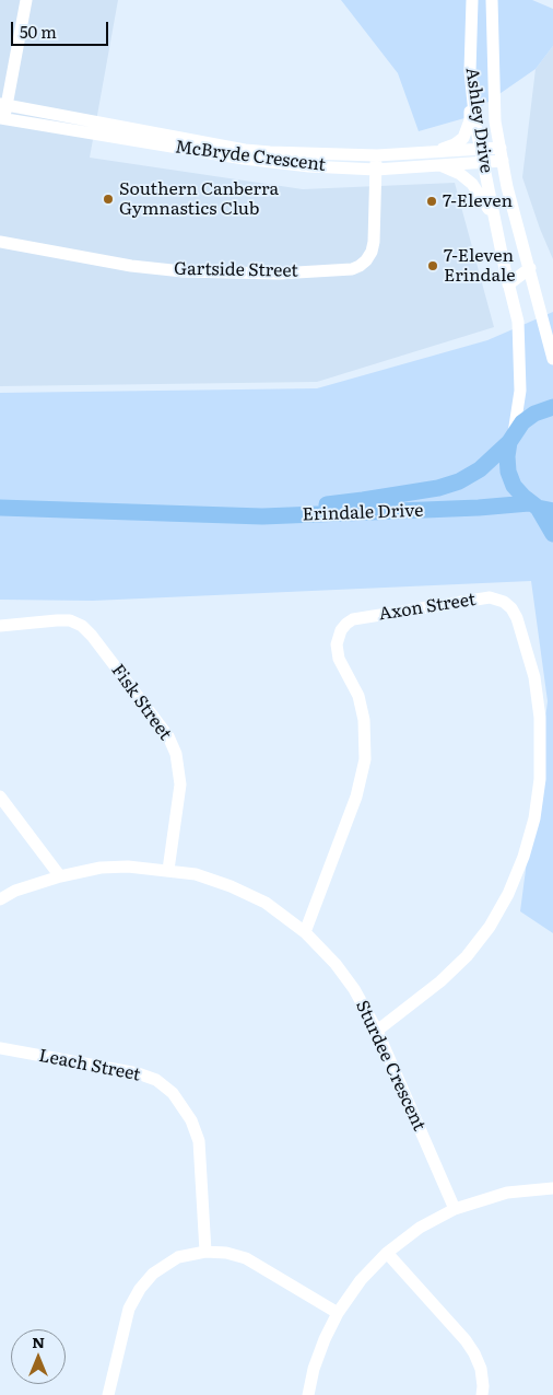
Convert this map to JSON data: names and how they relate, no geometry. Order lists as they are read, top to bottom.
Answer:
{
  "streets": {
    "main road": ["Erindale Drive"],
    "street": [
      "Ashley Drive",
      "McBryde Crescent",
      "Gartside Street",
      "Axon Street",
      "Fisk Street",
      "Leach Street",
      "Sturdee Crescent"
    ]
  },
  "crossings": [
    ["Ashley Drive", "McBryde Crescent"],
    ["Ashley Drive", "Erindale Drive"],
    ["McBryde Crescent", "Gartside Street"],
    ["Axon Street", "Sturdee Crescent"],
    ["Fisk Street", "Sturdee Crescent"]
  ],
  "places": ["Southern Canberra Gymnastics Club", "7-Eleven", "7-Eleven Erindale"],
  "scale_bar": "50 m",
  "north": "top"
}
